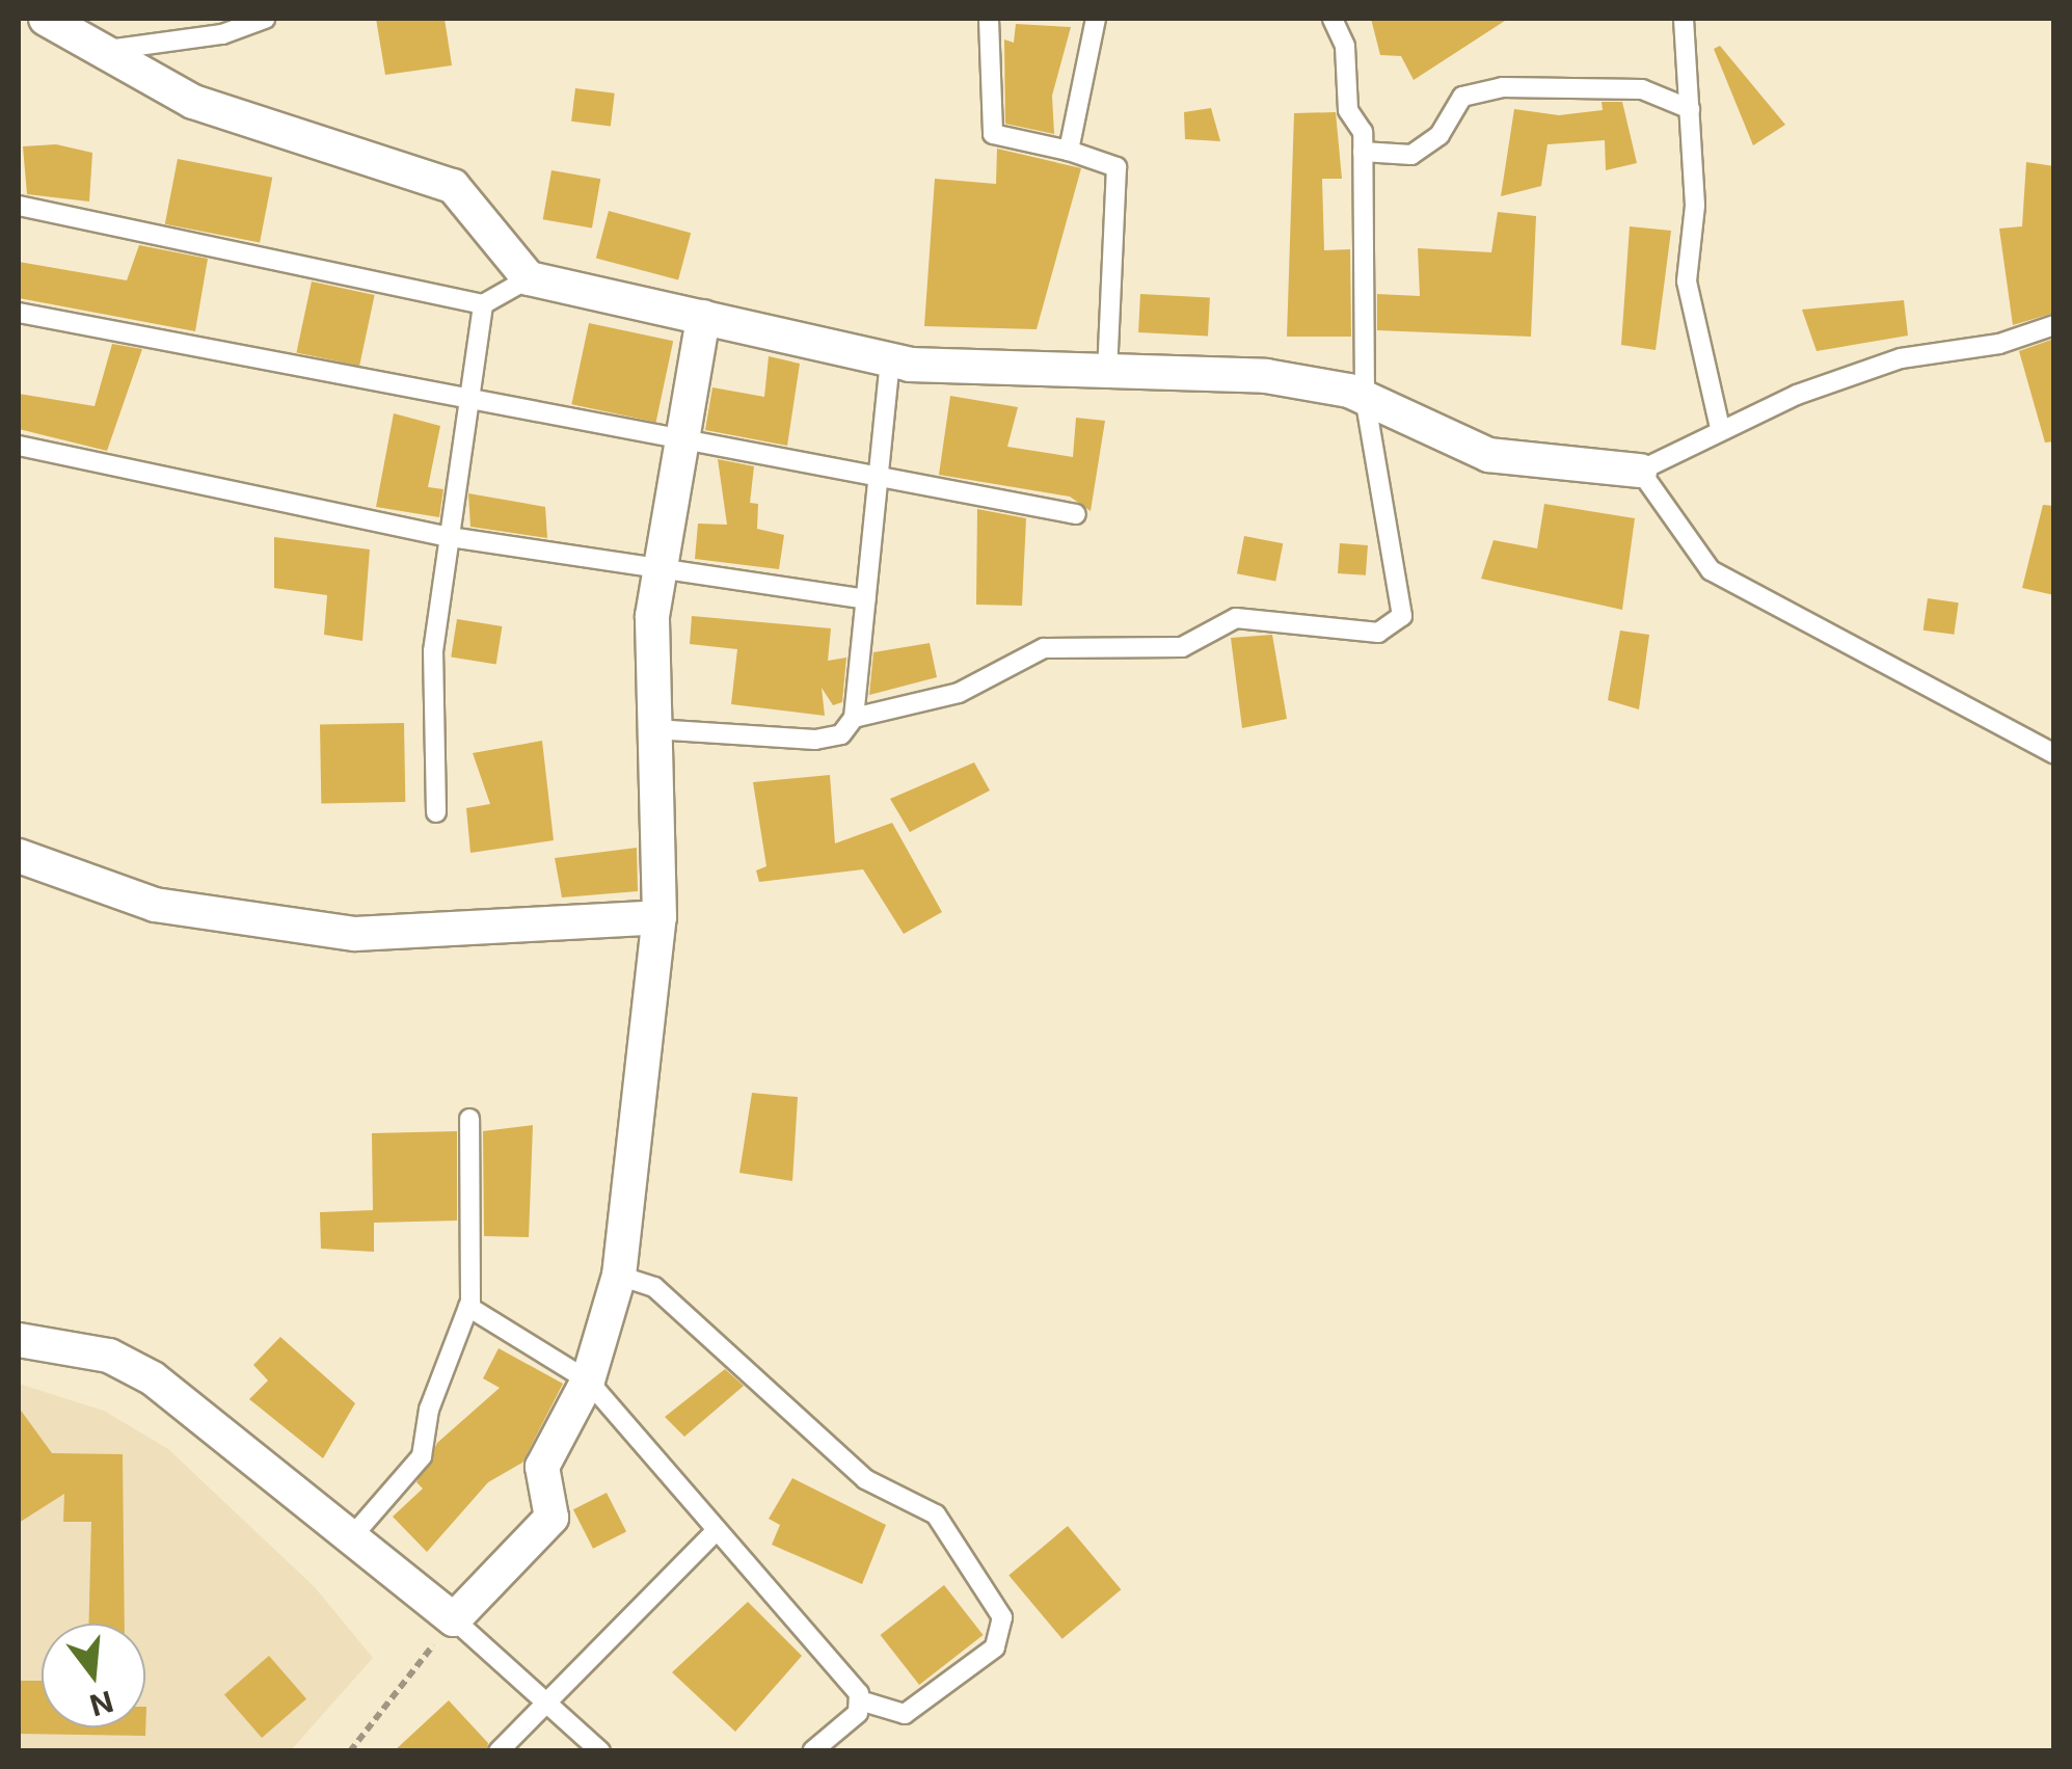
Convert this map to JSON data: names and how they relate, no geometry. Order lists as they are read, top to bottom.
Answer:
{
  "north": "bottom"
}
